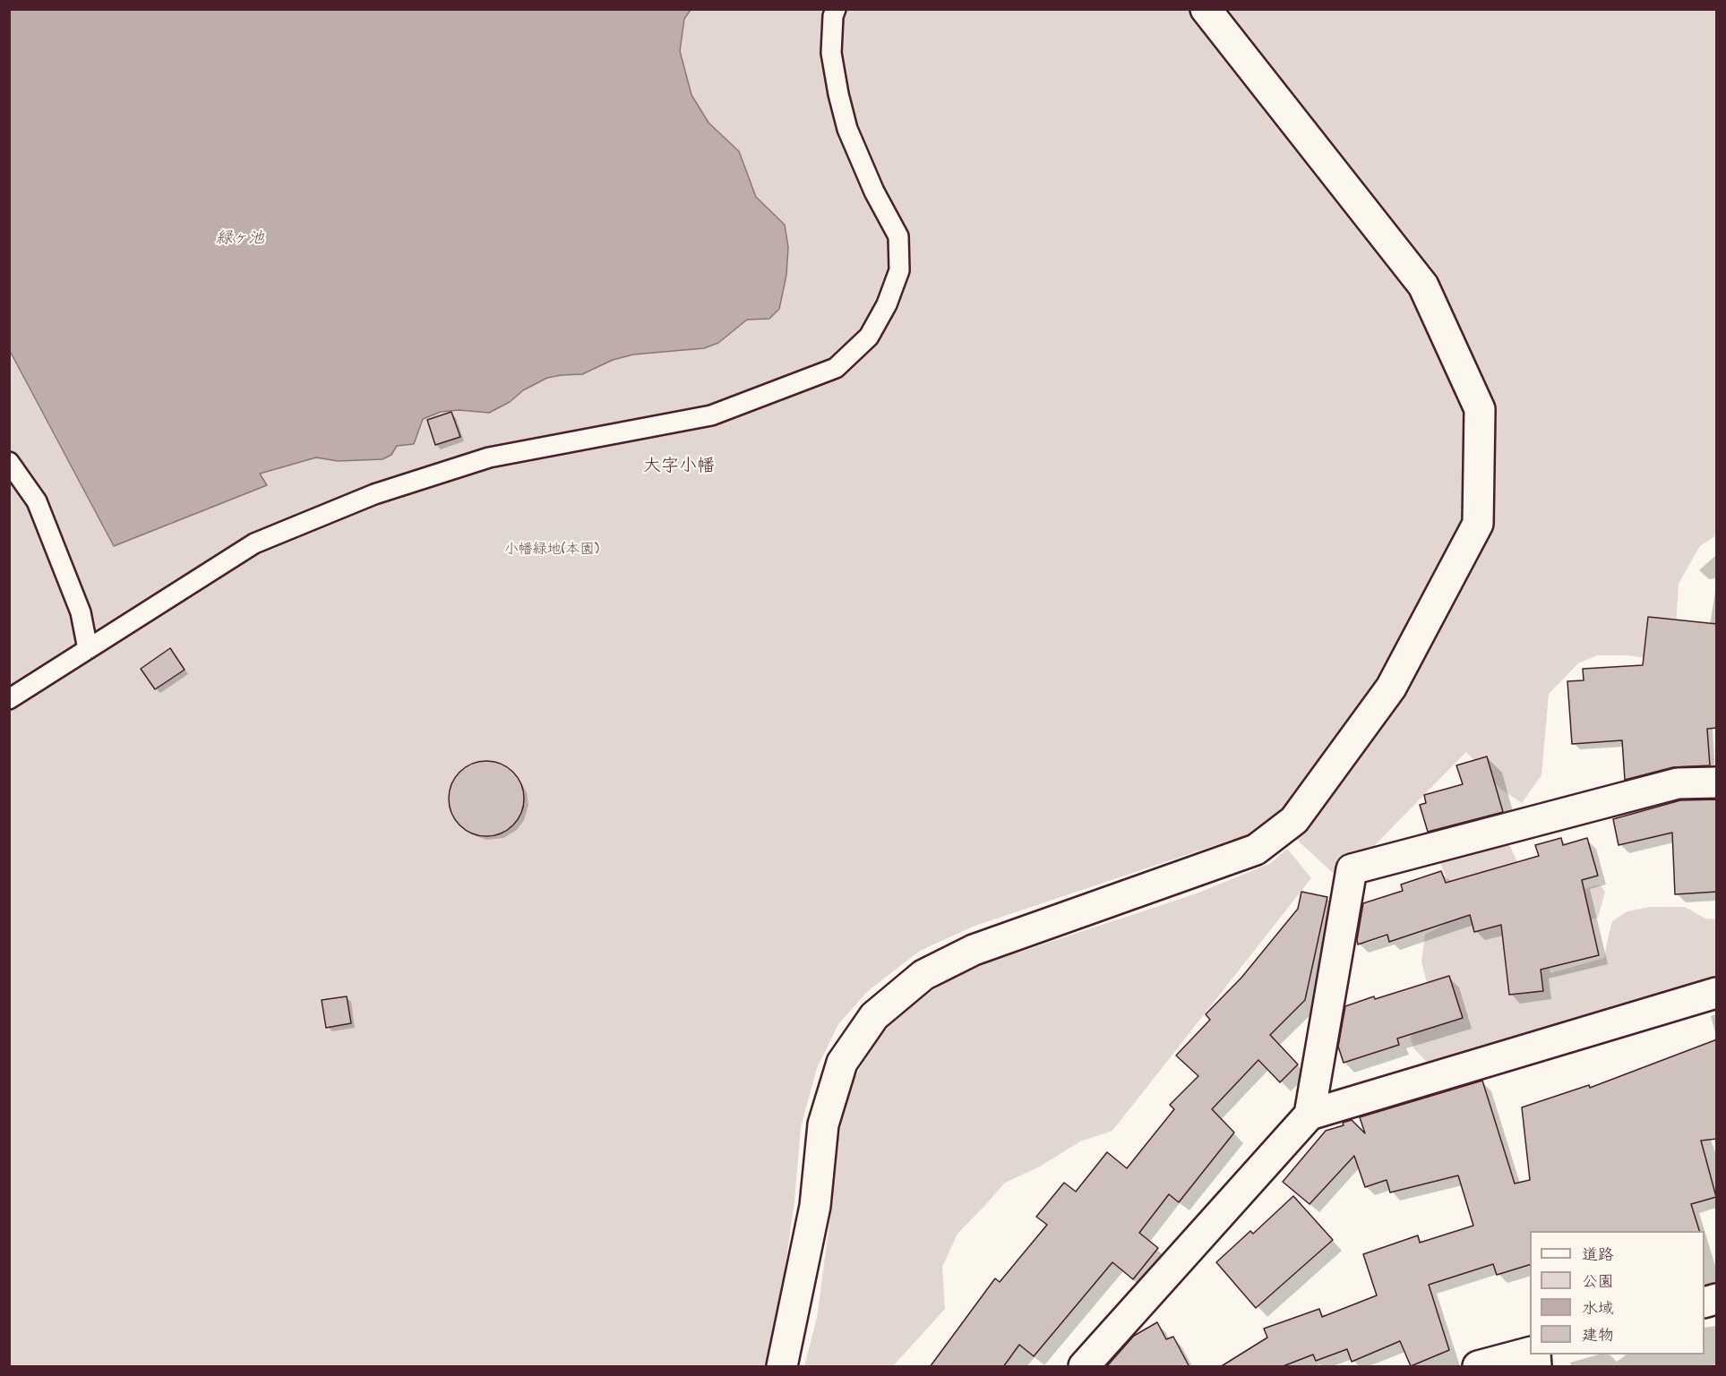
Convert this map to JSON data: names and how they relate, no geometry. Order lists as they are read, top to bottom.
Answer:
{
  "districts": ["大字小幡"],
  "water": ["緑ヶ池"],
  "parks": ["小幡緑地(本園)"],
  "legend": [
    "道路",
    "公園",
    "水域",
    "建物"
  ]
}
